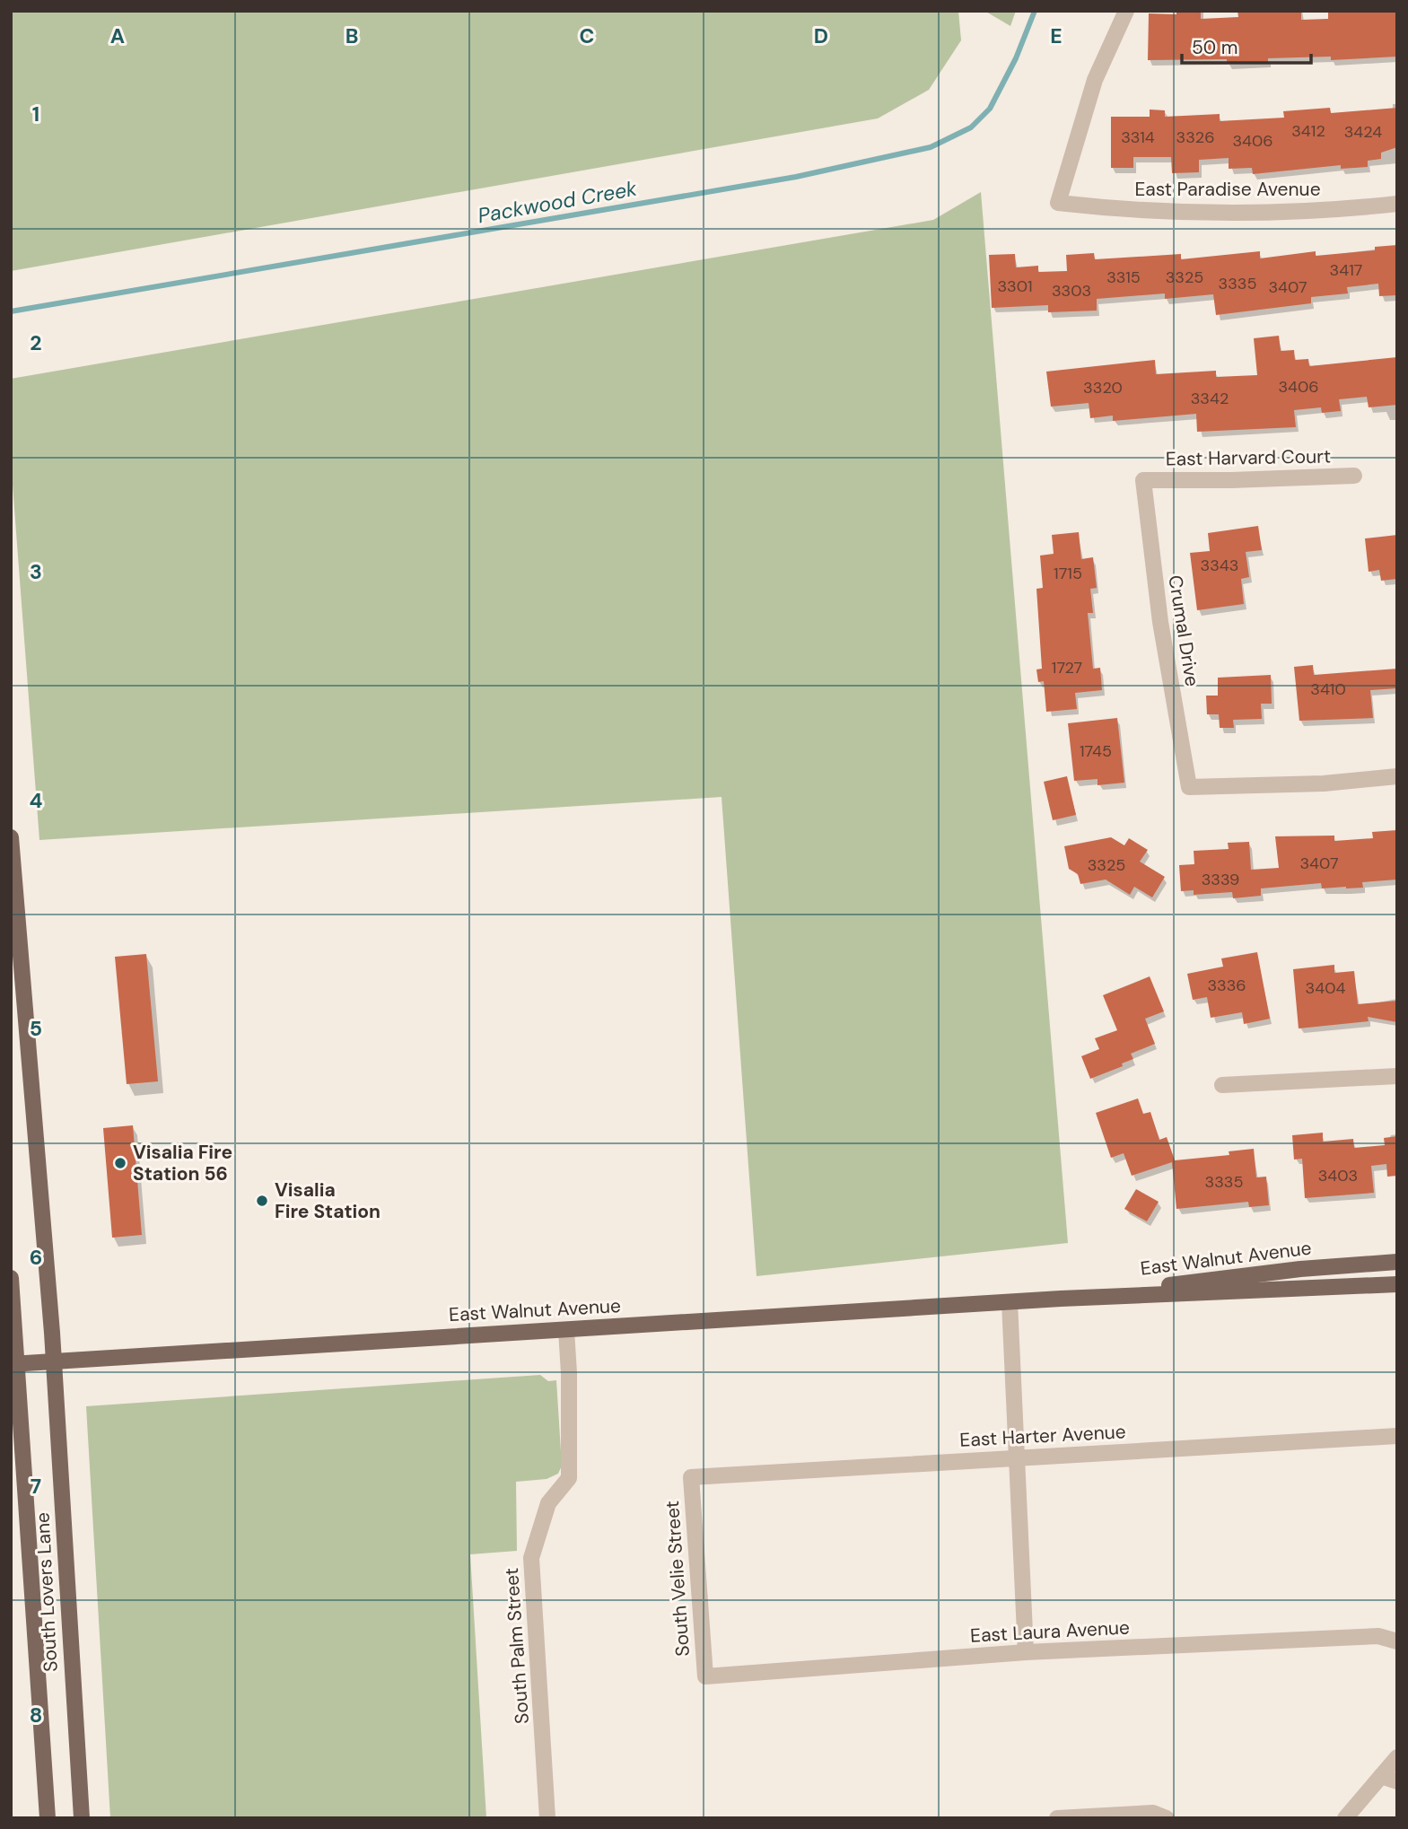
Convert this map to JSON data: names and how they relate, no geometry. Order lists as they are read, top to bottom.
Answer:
{
  "streets": {
    "main road": ["East Walnut Avenue", "South Lovers Lane"],
    "street": [
      "East Paradise Avenue",
      "East Harvard Court",
      "Crumal Drive",
      "East Harter Avenue",
      "South Velie Street",
      "East Laura Avenue",
      "South Palm Street"
    ]
  },
  "crossings": [
    ["East Harvard Court", "Crumal Drive"],
    ["East Walnut Avenue", "South Lovers Lane"],
    ["East Walnut Avenue", "South Palm Street"],
    ["East Harter Avenue", "South Velie Street"],
    ["South Velie Street", "East Laura Avenue"]
  ],
  "water": ["Packwood Creek"],
  "places": ["Visalia Fire Station 56", "Visalia Fire Station"],
  "house_numbers": [
    "3412",
    "3424",
    "3314",
    "3326",
    "3406",
    "3417",
    "3315",
    "3325",
    "3335",
    "3301",
    "3407",
    "3303",
    "3406",
    "3320",
    "3342",
    "3343",
    "1715",
    "1727",
    "3410",
    "1745",
    "3407",
    "3325",
    "3339",
    "3336",
    "3404",
    "3403",
    "3335"
  ],
  "scale_bar": "50 m",
  "grid": {
    "columns": [
      "A",
      "B",
      "C",
      "D",
      "E"
    ],
    "rows": [
      "1",
      "2",
      "3",
      "4",
      "5",
      "6",
      "7",
      "8"
    ]
  }
}
